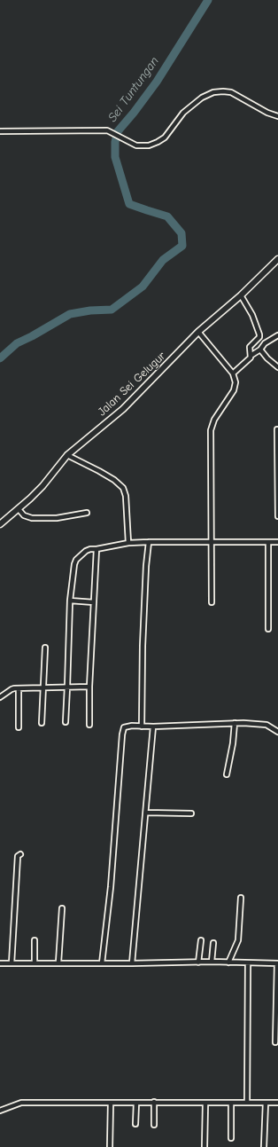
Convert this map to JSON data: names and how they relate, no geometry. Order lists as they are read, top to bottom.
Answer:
{
  "streets": {
    "main road": ["Jalan Sei Gelugur"]
  },
  "water": ["Sei Tuntungan"]
}
